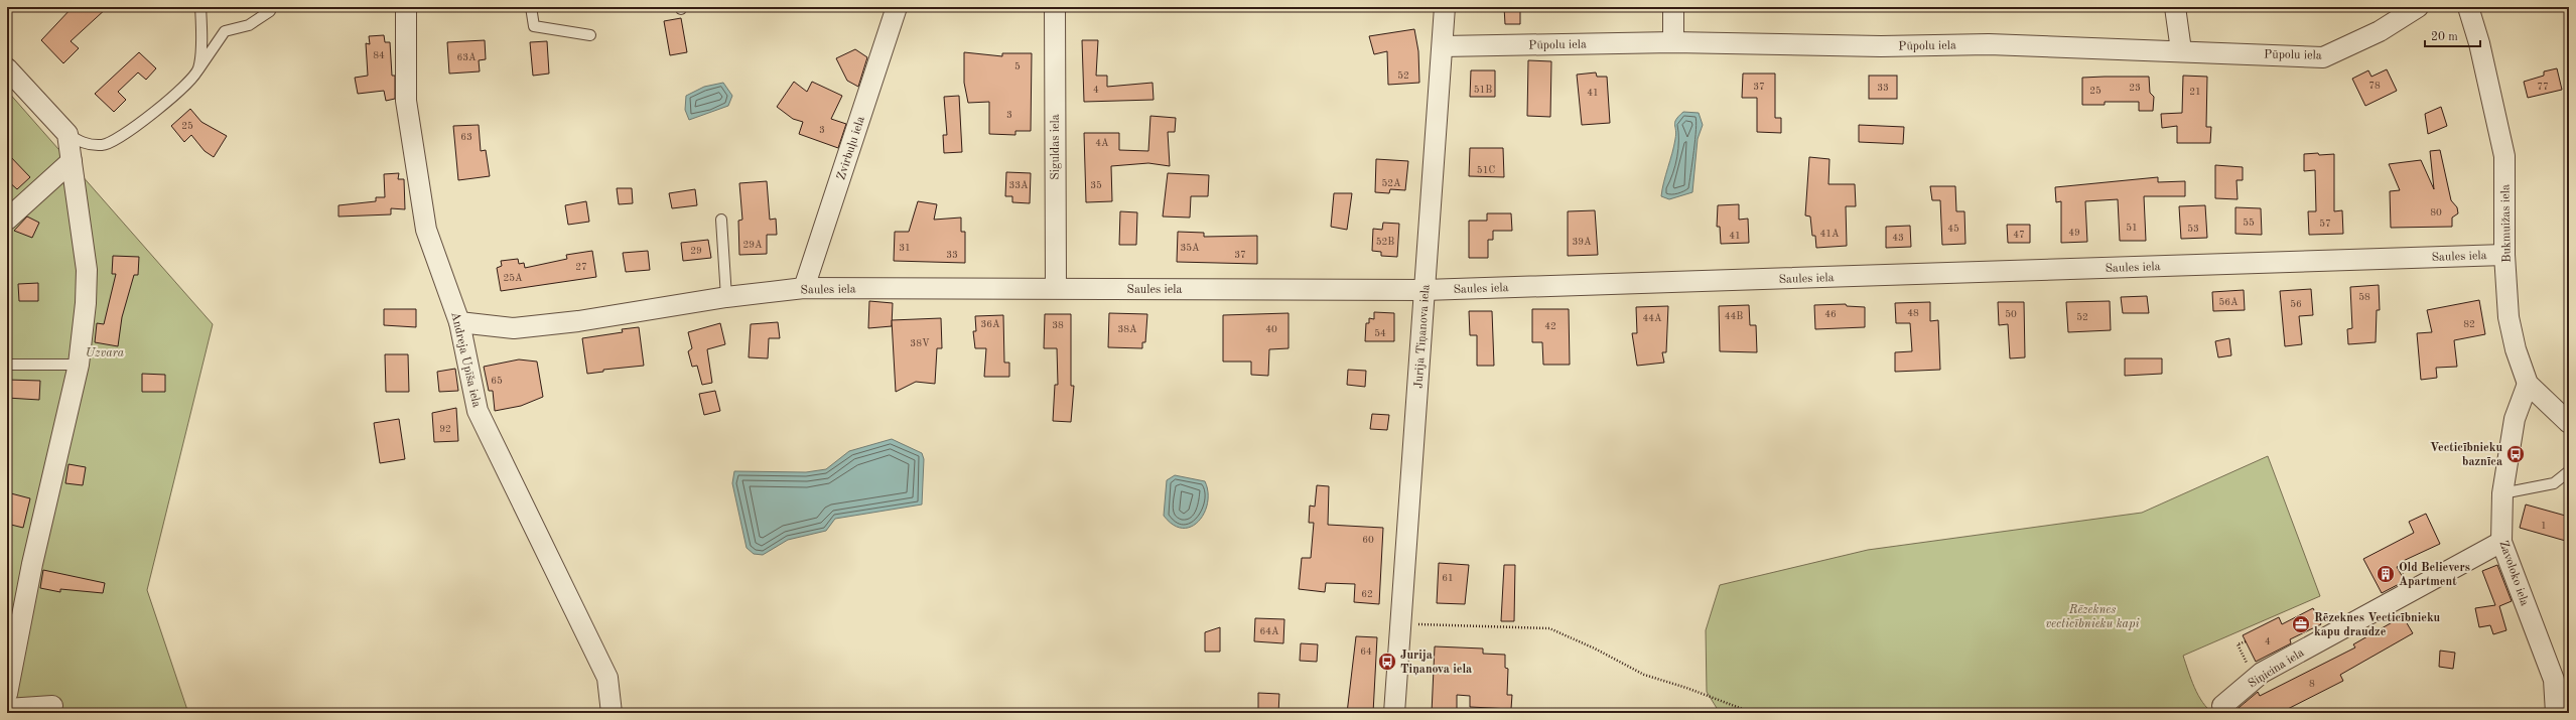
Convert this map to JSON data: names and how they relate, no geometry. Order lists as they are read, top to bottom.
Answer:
{
  "streets": {
    "street": [
      "Pūpolu iela",
      "Siguldas iela",
      "Zvirbuļu iela",
      "Bukmuižas iela",
      "Saules iela",
      "Jurija Tiņanova iela",
      "Andreja Upīša iela",
      "Zavoloko iela",
      "Siņicina iela"
    ]
  },
  "crossings": [
    ["Pūpolu iela", "Jurija Tiņanova iela"],
    ["Siguldas iela", "Saules iela"],
    ["Zvirbuļu iela", "Saules iela"],
    ["Bukmuižas iela", "Saules iela"],
    ["Bukmuižas iela", "Zavoloko iela"],
    ["Saules iela", "Jurija Tiņanova iela"],
    ["Saules iela", "Andreja Upīša iela"],
    ["Zavoloko iela", "Siņicina iela"]
  ],
  "parks": ["Uzvara", "Rēzeknes vecticībnieku kapi"],
  "places": {
    "bus stop": ["Vecticībnieku baznīca", "Jurija Tiņanova iela"],
    "building": ["Old Believers Apartment"],
    "office": ["Rēzeknes Vecticībnieku kapu draudze"]
  },
  "house_numbers": [
    "84",
    "63A",
    "5",
    "52",
    "78",
    "37",
    "77",
    "33",
    "23",
    "4",
    "51B",
    "25",
    "21",
    "41",
    "3",
    "25",
    "3",
    "63",
    "4A",
    "51C",
    "52A",
    "33A",
    "35",
    "80",
    "55",
    "57",
    "51",
    "45",
    "53",
    "49",
    "41A",
    "47",
    "41",
    "43",
    "52B",
    "39A",
    "29A",
    "31",
    "35A",
    "29",
    "33",
    "37",
    "27",
    "25A",
    "58",
    "56A",
    "56",
    "48",
    "46",
    "50",
    "44B",
    "52",
    "44A",
    "36A",
    "82",
    "38",
    "42",
    "38A",
    "40",
    "54",
    "38V",
    "65",
    "92",
    "1",
    "60",
    "61",
    "62",
    "64A",
    "4",
    "64",
    "8"
  ],
  "scale_bar": "20 m"
}
